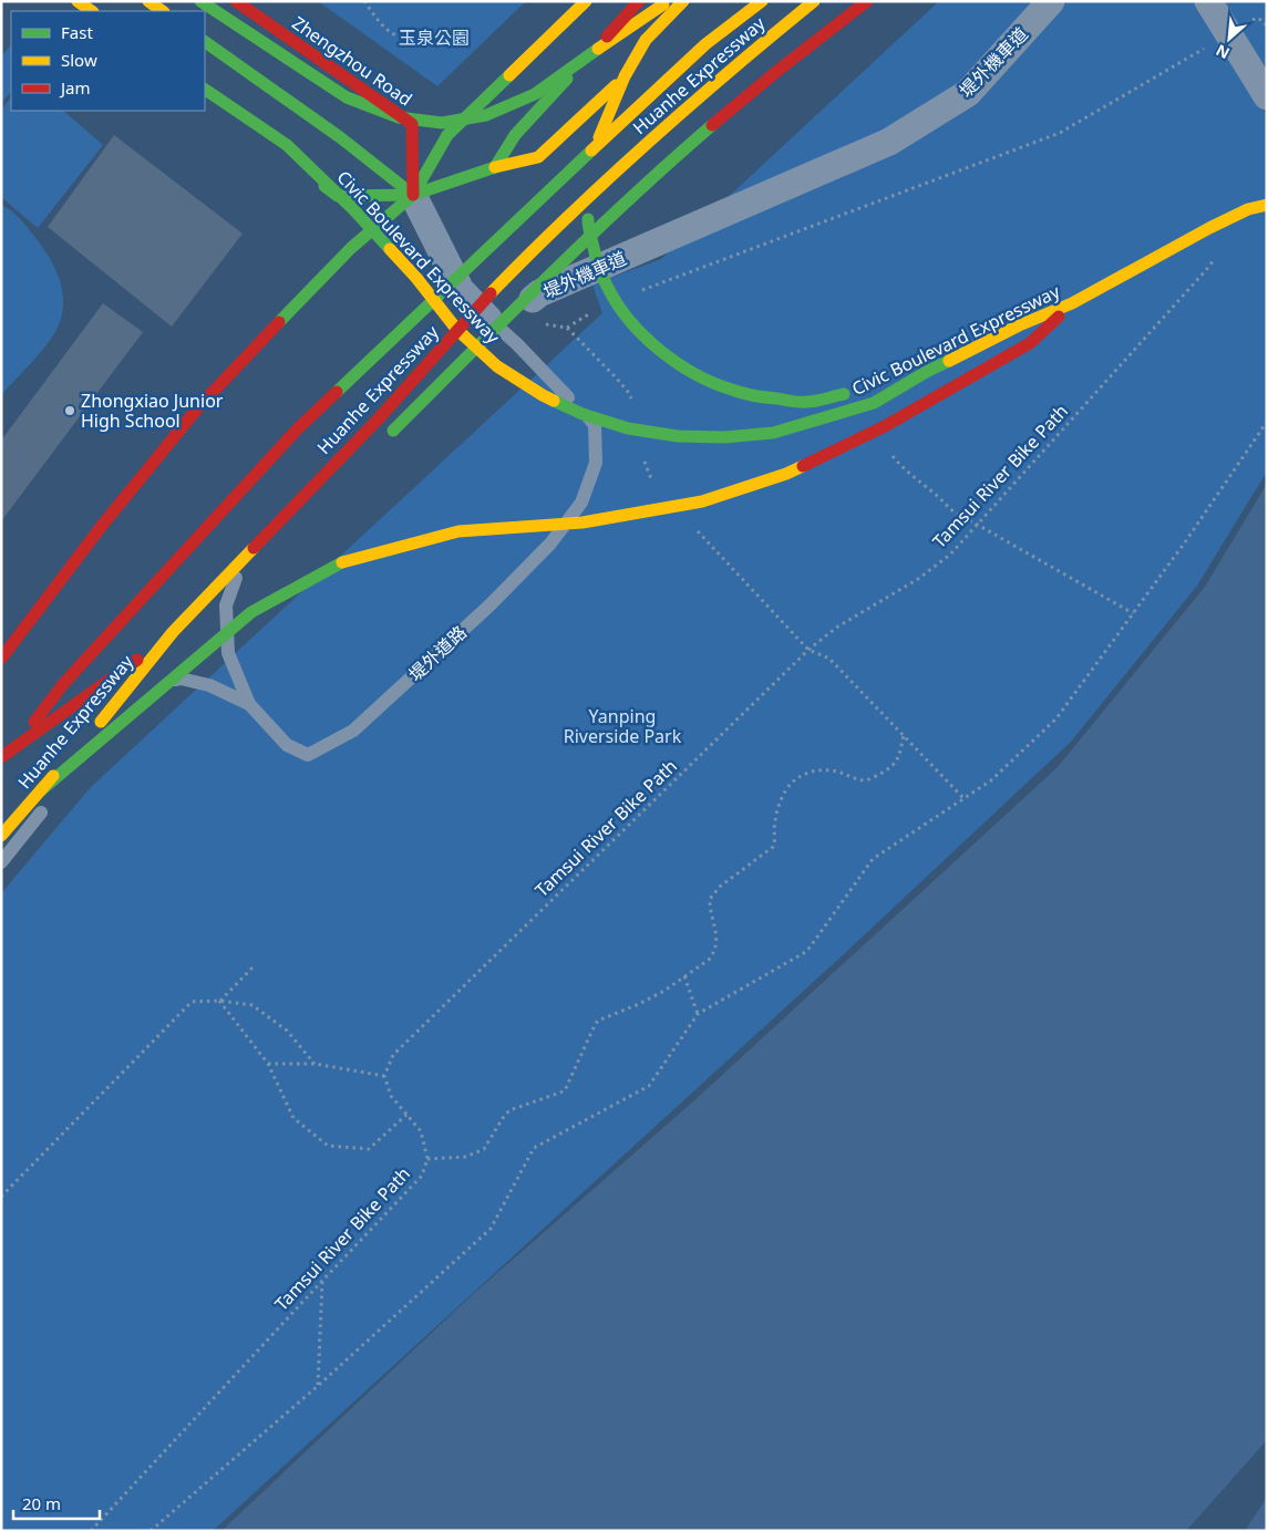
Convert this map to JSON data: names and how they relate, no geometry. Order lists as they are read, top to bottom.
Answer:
{
  "streets": {
    "main road": ["Zhengzhou Road", "Huanhe Expressway", "Civic Boulevard Expressway"],
    "street": ["堤外機車道", "堤外道路"],
    "path": ["Tamsui River Bike Path"]
  },
  "crossings": [
    ["Zhengzhou Road", "堤外道路"],
    ["堤外機車道", "堤外道路"]
  ],
  "parks": ["玉泉公園", "Yanping Riverside Park"],
  "places": ["Zhongxiao Junior High School"],
  "legend": ["Fast", "Slow", "Jam"],
  "scale_bar": "20 m",
  "north": "bottom left"
}
